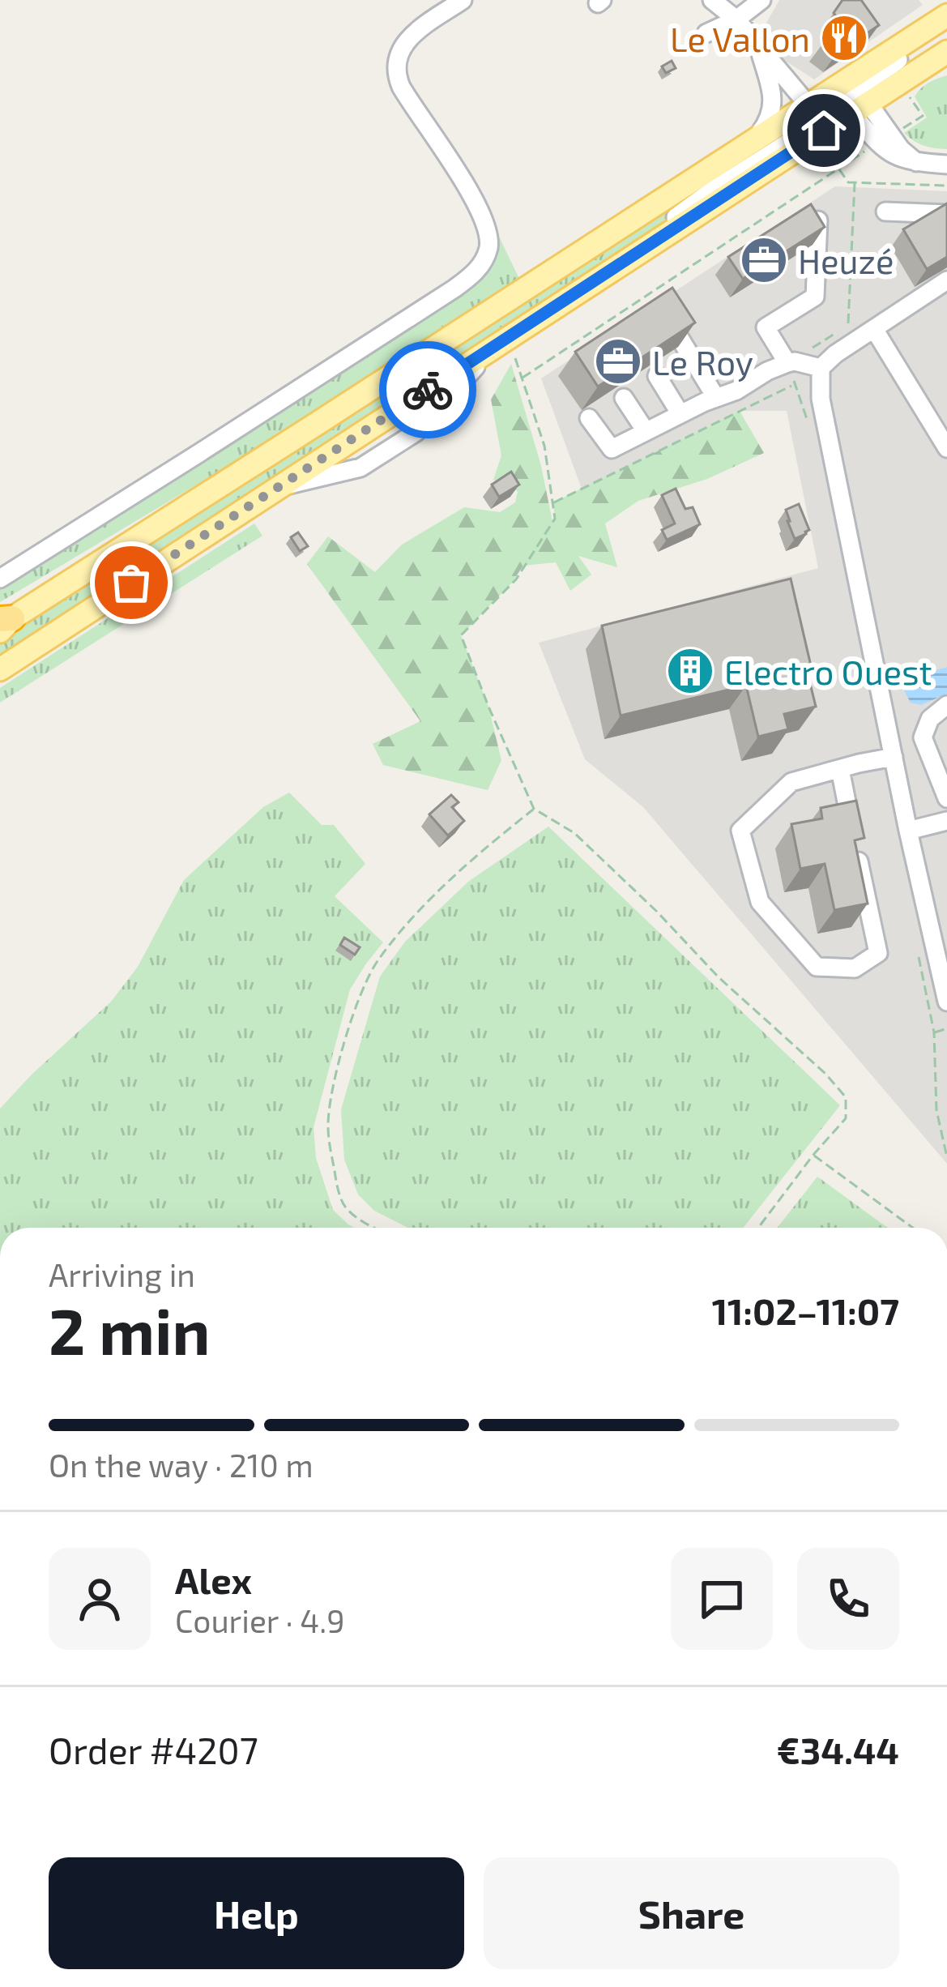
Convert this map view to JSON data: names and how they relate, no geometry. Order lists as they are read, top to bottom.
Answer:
{
  "places": {
    "restaurant": ["Le Vallon"],
    "office": ["Heuzé", "Le Roy"],
    "building": ["Electro Ouest"]
  },
  "page": {
    "heading": ["2 min", "Arriving in", "11:02–11:07"],
    "panel": [
      "Alex",
      "Courier · 4.9",
      "Order #4207",
      "€34.44"
    ],
    "bar": "On the way · 210 m",
    "buttons": ["Help", "Share"]
  }
}
